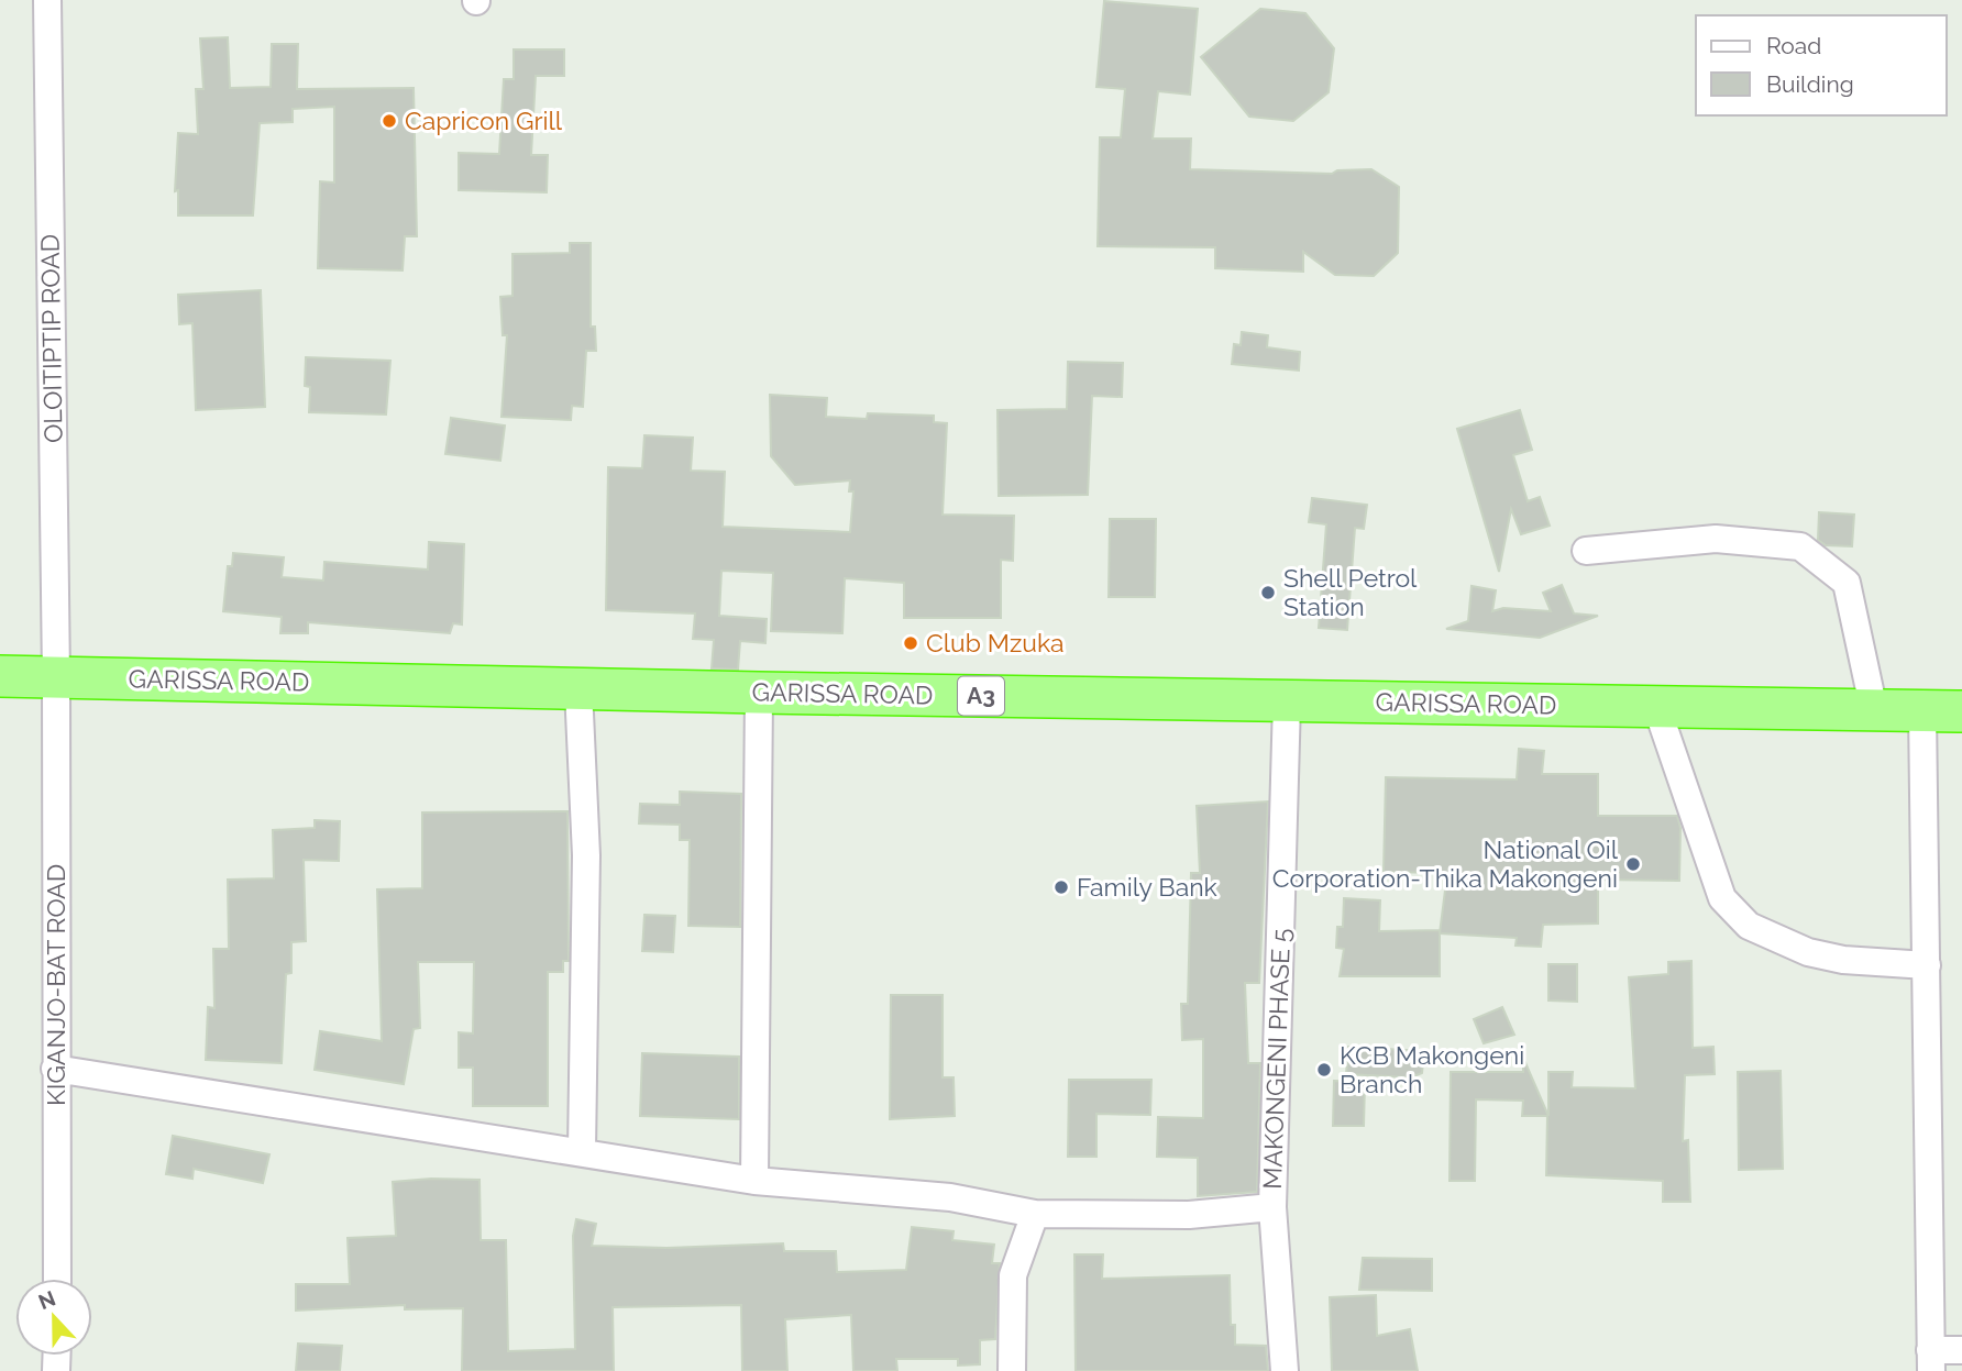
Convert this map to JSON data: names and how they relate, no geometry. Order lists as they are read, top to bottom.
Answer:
{
  "streets": {
    "highway": ["GARISSA ROAD", "A3"],
    "street": ["OLOITIPTIP ROAD", "KIGANJO-BAT ROAD", "MAKONGENI PHASE 5"]
  },
  "crossings": [
    ["OLOITIPTIP ROAD", "GARISSA ROAD"],
    ["OLOITIPTIP ROAD", "KIGANJO-BAT ROAD"],
    ["GARISSA ROAD", "KIGANJO-BAT ROAD"],
    ["GARISSA ROAD", "MAKONGENI PHASE 5"]
  ],
  "places": [
    "Capricon Grill",
    "Shell Petrol Station",
    "Club Mzuka",
    "National Oil Corporation-Thika Makongeni",
    "Family Bank",
    "KCB Makongeni Branch"
  ],
  "legend": ["Road", "Building"],
  "north": "top"
}
